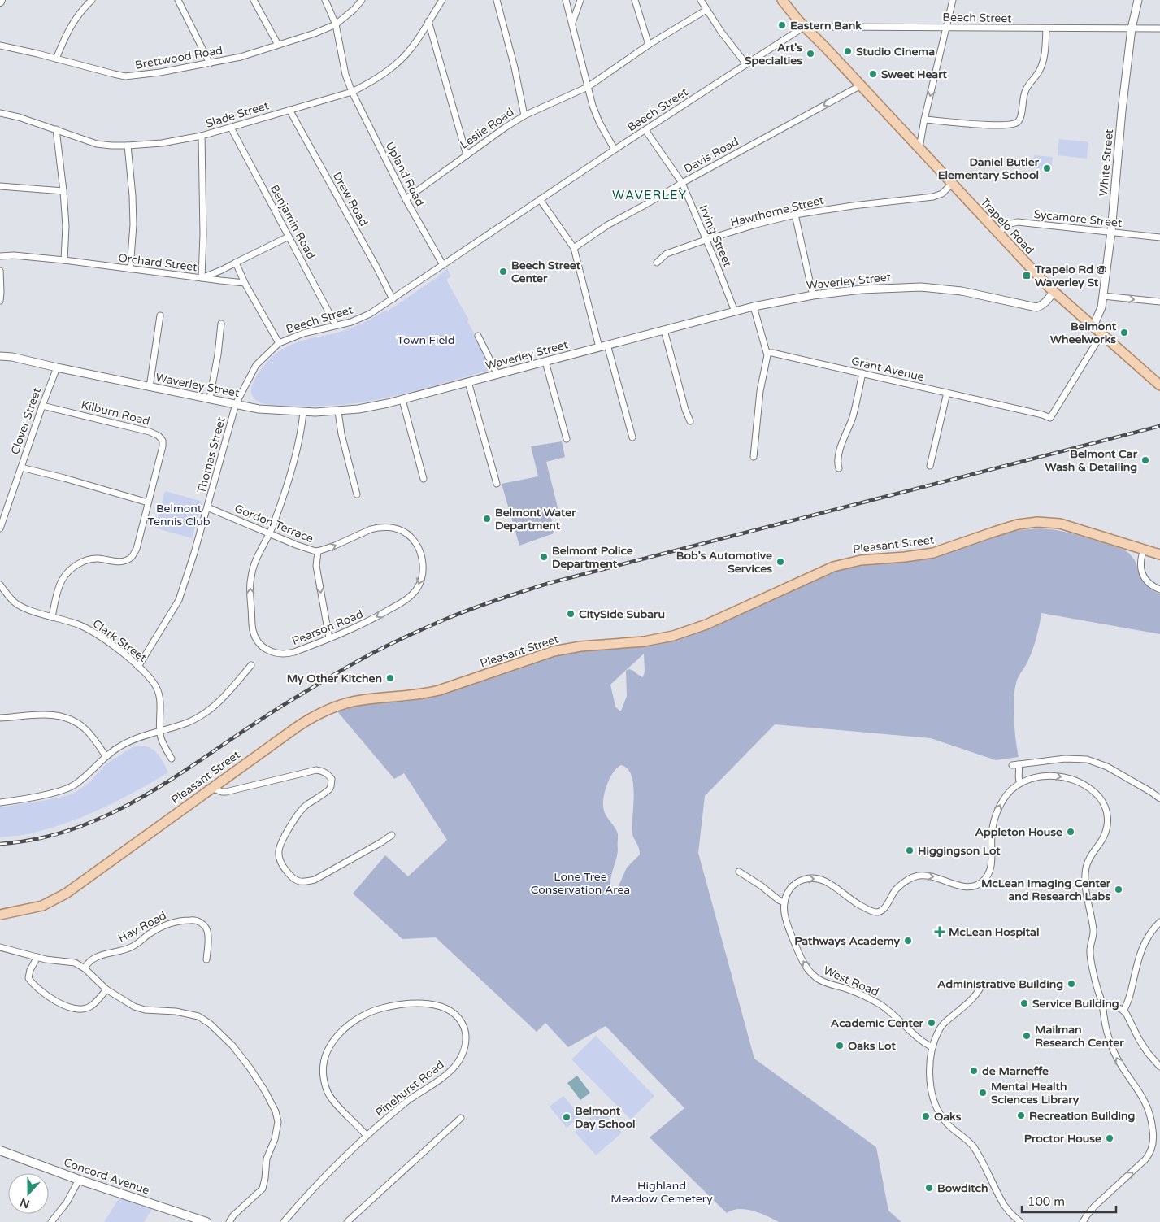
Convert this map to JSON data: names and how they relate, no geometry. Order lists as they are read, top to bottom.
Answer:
{
  "streets": {
    "main road": ["Trapelo Road", "Pleasant Street", "Concord Avenue"],
    "street": [
      "Beech Street",
      "Brettwood Road",
      "Slade Street",
      "Leslie Road",
      "Davis Road",
      "White Street",
      "Upland Road",
      "Drew Road",
      "Hawthorne Street",
      "Sycamore Street",
      "Benjamin Road",
      "Irving Street",
      "Orchard Street",
      "Waverley Street",
      "Grant Avenue",
      "Kilburn Road",
      "Clover Street",
      "Thomas Street",
      "Gordon Terrace",
      "Pearson Road",
      "Clark Street",
      "Hay Road",
      "West Road",
      "Pinehurst Road"
    ]
  },
  "crossings": [
    ["Beech Street", "White Street"],
    ["Beech Street", "Upland Road"],
    ["Beech Street", "Drew Road"],
    ["Beech Street", "Benjamin Road"],
    ["Beech Street", "Trapelo Road"],
    ["Beech Street", "Irving Street"],
    ["Beech Street", "Waverley Street"],
    ["Beech Street", "Thomas Street"],
    ["Brettwood Road", "Upland Road"],
    ["Slade Street", "Upland Road"],
    ["Slade Street", "Drew Road"],
    ["Slade Street", "Benjamin Road"],
    ["Leslie Road", "Upland Road"],
    ["Davis Road", "Trapelo Road"],
    ["Davis Road", "Irving Street"],
    ["White Street", "Sycamore Street"],
    ["White Street", "Trapelo Road"],
    ["Hawthorne Street", "Trapelo Road"],
    ["Hawthorne Street", "Irving Street"],
    ["Sycamore Street", "Trapelo Road"],
    ["Trapelo Road", "Waverley Street"],
    ["Trapelo Road", "Grant Avenue"],
    ["Irving Street", "Waverley Street"],
    ["Waverley Street", "Clover Street"],
    ["Waverley Street", "Thomas Street"],
    ["Kilburn Road", "Clover Street"],
    ["Kilburn Road", "Clark Street"],
    ["Thomas Street", "Gordon Terrace"],
    ["Thomas Street", "Clark Street"],
    ["Gordon Terrace", "Pearson Road"]
  ],
  "one_way": ["Davis Road", "West Road"],
  "districts": ["WAVERLEY"],
  "parks": [
    "Town Field",
    "Belmont Tennis Club",
    "Lone Tree Conservation Area",
    "Highland Meadow Cemetery"
  ],
  "places": {
    "other": [
      "Eastern Bank",
      "Studio Cinema",
      "Art's Specialties",
      "Sweet Heart",
      "Daniel Butler Elementary School",
      "Beech Street Center",
      "Belmont Wheelworks",
      "Belmont Car Wash & Detailing",
      "Belmont Water Department",
      "Belmont Police Department",
      "Bob’s Automotive Services",
      "CitySide Subaru",
      "My Other Kitchen",
      "Appleton House",
      "Higgingson Lot",
      "McLean Imaging Center and Research Labs",
      "Pathways Academy",
      "Administrative Building",
      "Service Building",
      "Academic Center",
      "Mailman Research Center",
      "Oaks Lot",
      "de Marneffe",
      "Mental Health Sciences Library",
      "Recreation Building",
      "Oaks",
      "Belmont Day School",
      "Proctor House",
      "Bowditch"
    ],
    "transit": ["Trapelo Rd @ Waverley St"],
    "health": ["McLean Hospital"]
  },
  "scale_bar": "100 m",
  "north": "bottom"
}
